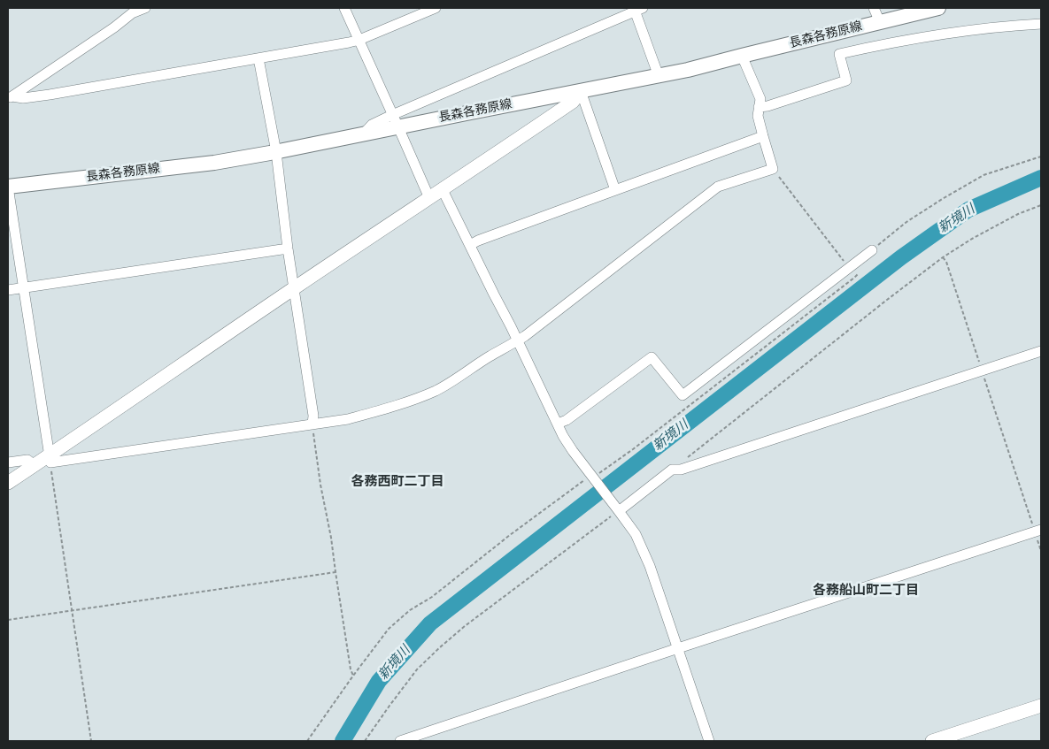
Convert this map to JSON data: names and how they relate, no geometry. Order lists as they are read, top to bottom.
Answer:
{
  "streets": {
    "main road": ["長森各務原線"]
  },
  "districts": ["各務西町二丁目", "各務船山町二丁目"],
  "water": ["新境川"]
}
